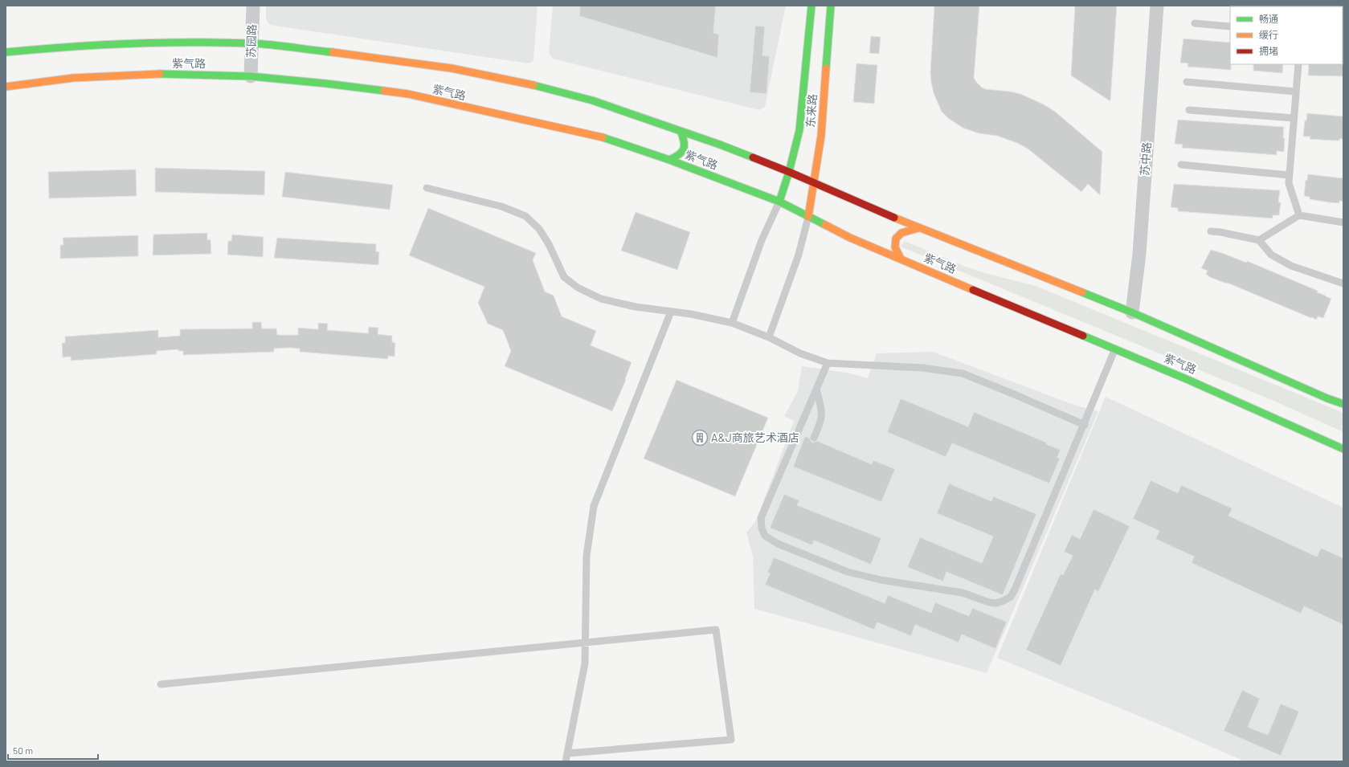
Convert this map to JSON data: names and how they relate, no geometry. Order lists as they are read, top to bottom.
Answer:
{
  "streets": {
    "main road": ["紫气路", "东来路"],
    "street": ["苏园路", "苏中路"]
  },
  "crossings": [
    ["苏园路", "紫气路"],
    ["紫气路", "东来路"],
    ["紫气路", "苏中路"]
  ],
  "places": {
    "building": ["A&J商旅艺术酒店"]
  },
  "legend": ["畅通", "缓行", "拥堵"],
  "scale_bar": "50 m"
}
